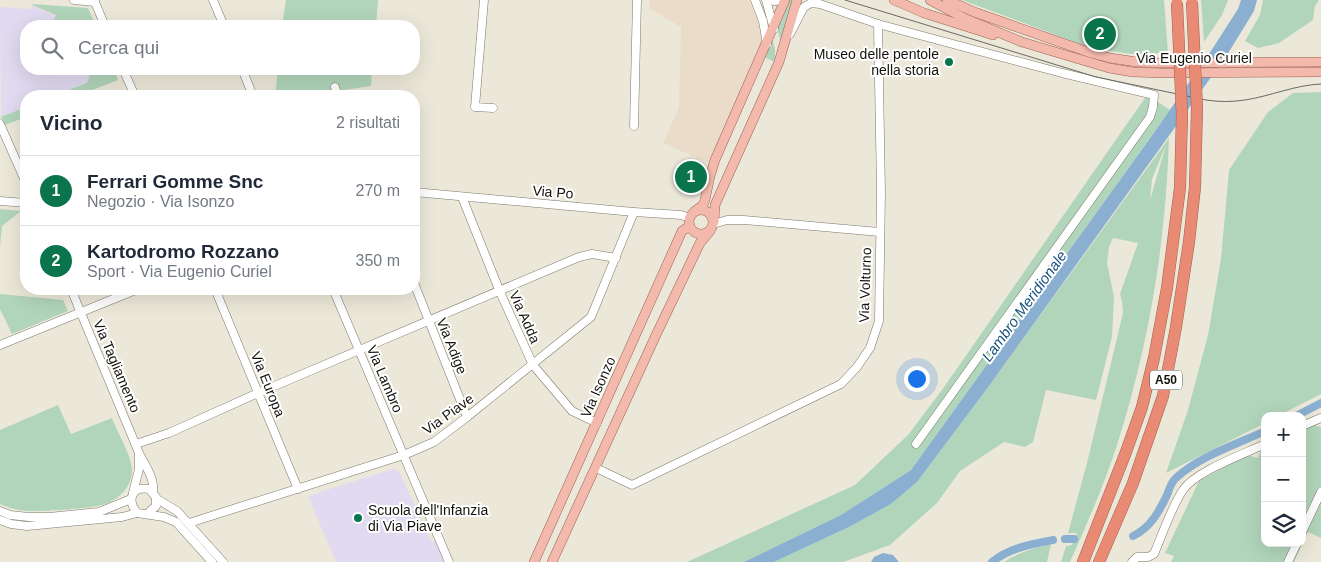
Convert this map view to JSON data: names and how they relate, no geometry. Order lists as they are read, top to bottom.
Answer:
{
  "streets": {
    "highway": ["A50"],
    "main road": ["Via Eugenio Curiel", "Via Isonzo"],
    "street": [
      "Via Po",
      "Via Volturno",
      "Via Adda",
      "Via Adige",
      "Via Tagliamento",
      "Via Lambro",
      "Via Europa",
      "Via Piave"
    ]
  },
  "crossings": [
    ["Via Po", "Via Adda"],
    ["Via Po", "Via Isonzo"],
    ["Via Po", "Via Piave"],
    ["Via Adda", "Via Isonzo"],
    ["Via Adda", "Via Piave"],
    ["Via Adige", "Via Piave"],
    ["Via Lambro", "Via Piave"],
    ["Via Europa", "Via Piave"]
  ],
  "water": ["Lambro Meridionale"],
  "places": ["Museo delle pentole nella storia", "Scuola dell'Infanzia di Via Piave"],
  "page": {
    "pins": ["2", "1"],
    "search": "Cerca qui",
    "heading": ["Vicino", "2 risultati"],
    "list": [
      {
        "mark": "1",
        "name": "Ferrari Gomme Snc",
        "note": "Negozio · Via Isonzo",
        "value": "270 m"
      },
      {
        "mark": "2",
        "name": "Kartodromo Rozzano",
        "note": "Sport · Via Eugenio Curiel",
        "value": "350 m"
      }
    ],
    "map_buttons": ["+", "−"]
  }
}
